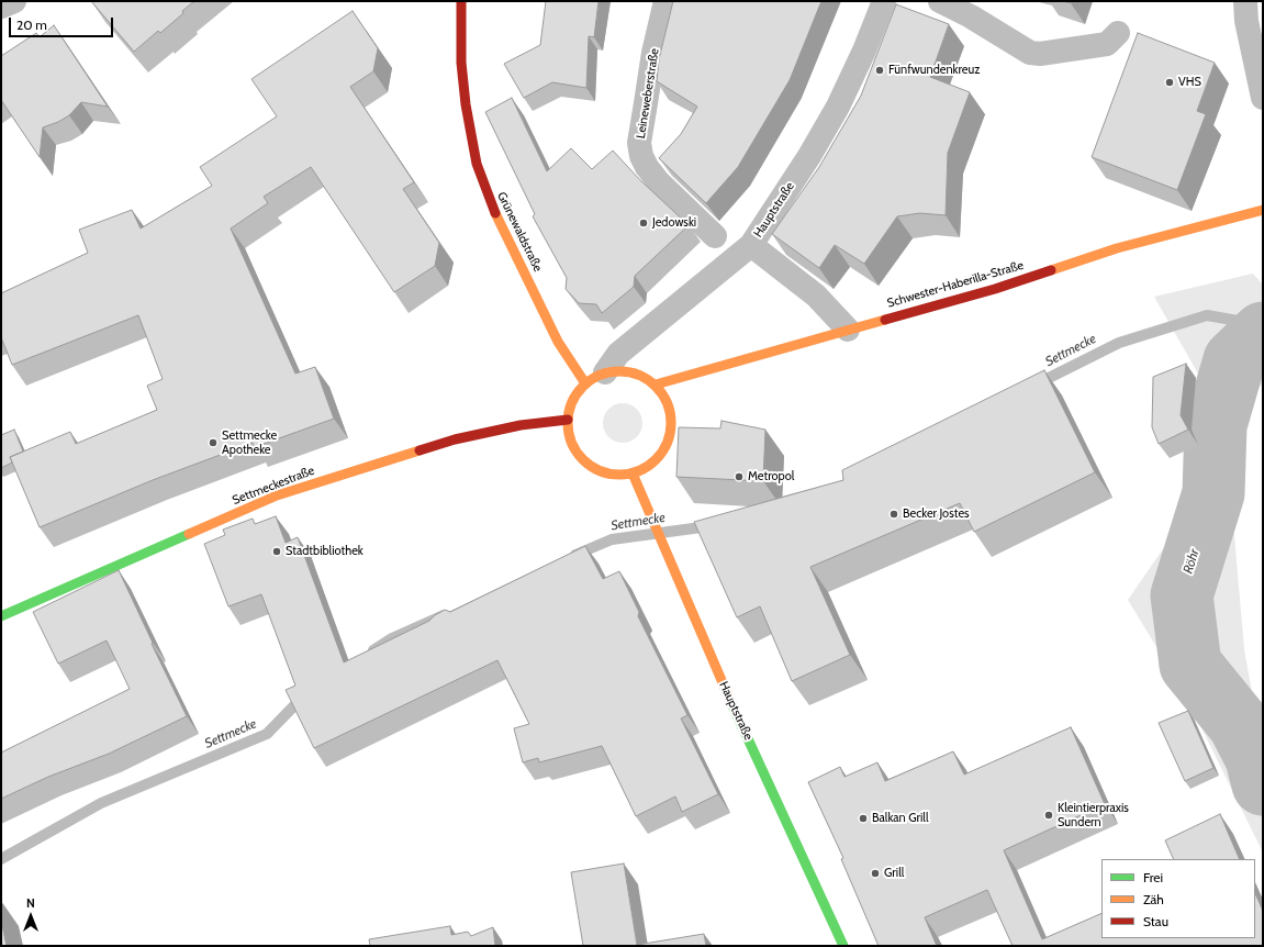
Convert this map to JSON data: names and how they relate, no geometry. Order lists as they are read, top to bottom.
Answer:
{
  "streets": {
    "street": [
      "Leineweberstraße",
      "Hauptstraße",
      "Grünewaldstraße",
      "Schwester-Haberilla-Straße",
      "Settmeckestraße"
    ]
  },
  "crossings": [
    ["Hauptstraße", "Grünewaldstraße"],
    ["Hauptstraße", "Schwester-Haberilla-Straße"],
    ["Hauptstraße", "Settmeckestraße"],
    ["Grünewaldstraße", "Schwester-Haberilla-Straße"],
    ["Grünewaldstraße", "Settmeckestraße"],
    ["Schwester-Haberilla-Straße", "Settmeckestraße"]
  ],
  "water": ["Settmecke", "Röhr"],
  "places": [
    "Fünfwundenkreuz",
    "VHS",
    "Jedowski",
    "Settmecke Apotheke",
    "Metropol",
    "Becker Jostes",
    "Stadtbibliothek",
    "Kleintierpraxis Sundern",
    "Balkan Grill",
    "Grill"
  ],
  "legend": ["Frei", "Zäh", "Stau"],
  "scale_bar": "20 m",
  "north": "top"
}
